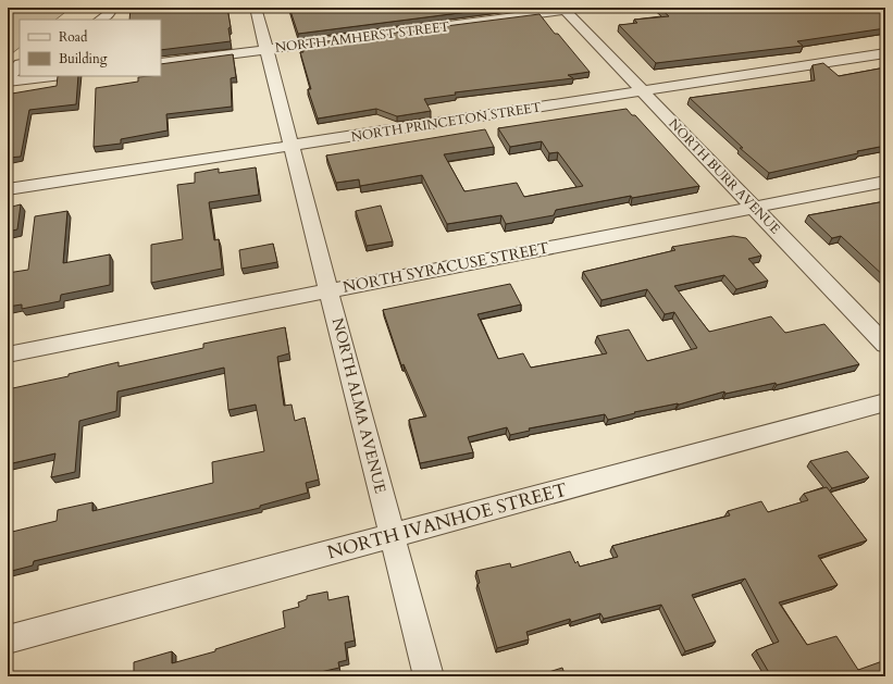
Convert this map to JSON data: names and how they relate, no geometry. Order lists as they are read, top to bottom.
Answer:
{
  "streets": {
    "street": [
      "NORTH AMHERST STREET",
      "NORTH PRINCETON STREET",
      "NORTH BURR AVENUE",
      "NORTH SYRACUSE STREET",
      "NORTH ALMA AVENUE",
      "NORTH IVANHOE STREET"
    ]
  },
  "crossings": [
    ["NORTH AMHERST STREET", "NORTH BURR AVENUE"],
    ["NORTH AMHERST STREET", "NORTH ALMA AVENUE"],
    ["NORTH PRINCETON STREET", "NORTH BURR AVENUE"],
    ["NORTH PRINCETON STREET", "NORTH ALMA AVENUE"],
    ["NORTH BURR AVENUE", "NORTH SYRACUSE STREET"],
    ["NORTH SYRACUSE STREET", "NORTH ALMA AVENUE"],
    ["NORTH ALMA AVENUE", "NORTH IVANHOE STREET"]
  ],
  "legend": ["Road", "Building"]
}
